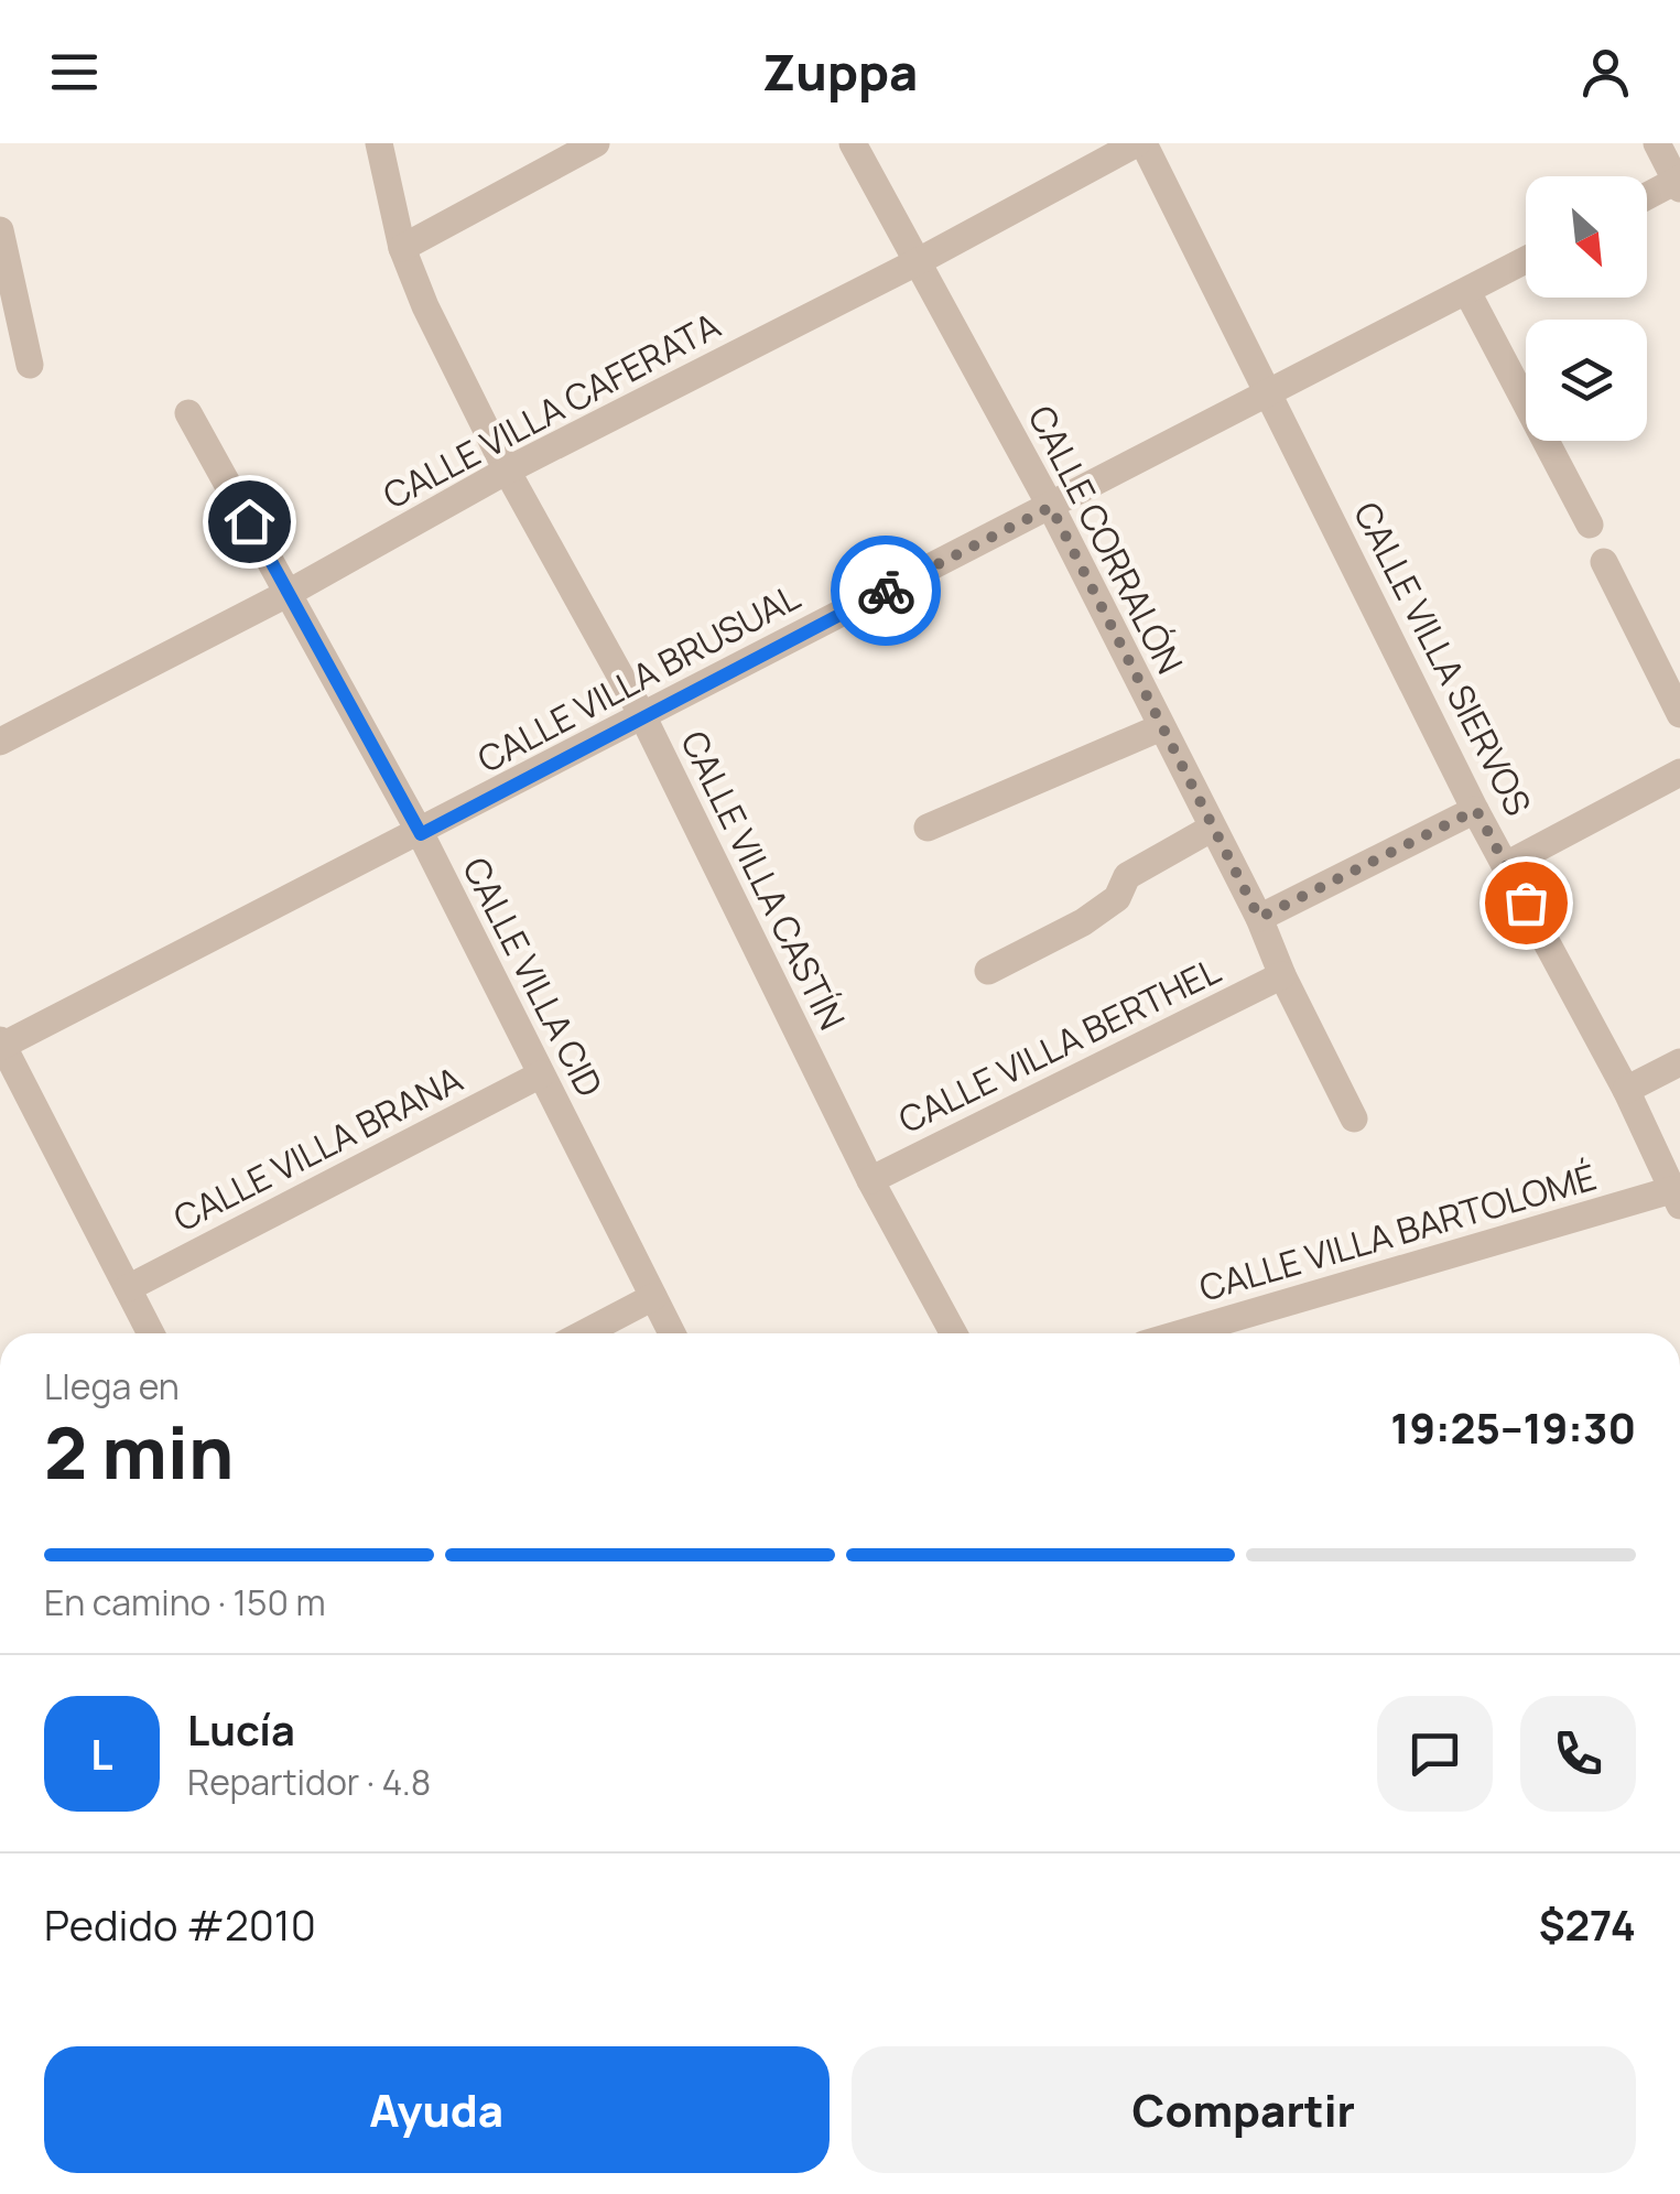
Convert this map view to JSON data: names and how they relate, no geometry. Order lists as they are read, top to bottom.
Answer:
{
  "streets": {
    "street": [
      "CALLE VILLA CAFERATA",
      "CALLE CORRALÓN",
      "CALLE VILLA SIERVOS",
      "CALLE VILLA BRUSUAL",
      "CALLE VILLA CASTÍN",
      "CALLE VILLA CID",
      "CALLE VILLA BERTHEL",
      "CALLE VILLA BRANA",
      "CALLE VILLA BARTOLOMÉ"
    ]
  },
  "crossings": [
    ["CALLE VILLA CAFERATA", "CALLE CORRALÓN"],
    ["CALLE VILLA CAFERATA", "CALLE VILLA SIERVOS"],
    ["CALLE VILLA CAFERATA", "CALLE VILLA CASTÍN"],
    ["CALLE VILLA CAFERATA", "CALLE VILLA CID"],
    ["CALLE CORRALÓN", "CALLE VILLA BRUSUAL"],
    ["CALLE CORRALÓN", "CALLE VILLA BERTHEL"],
    ["CALLE VILLA SIERVOS", "CALLE VILLA BRUSUAL"],
    ["CALLE VILLA SIERVOS", "CALLE VILLA BARTOLOMÉ"],
    ["CALLE VILLA BRUSUAL", "CALLE VILLA CASTÍN"],
    ["CALLE VILLA BRUSUAL", "CALLE VILLA CID"],
    ["CALLE VILLA CASTÍN", "CALLE VILLA BERTHEL"],
    ["CALLE VILLA CID", "CALLE VILLA BRANA"]
  ],
  "north": "bottom right",
  "page": {
    "header": "Zuppa",
    "heading": ["2 min", "Llega en", "19:25–19:30"],
    "panel": [
      "Lucía",
      "Repartidor · 4.8",
      "Pedido #2010",
      "$274"
    ],
    "bar": "En camino · 150 m",
    "round": "L",
    "buttons": ["Ayuda", "Compartir"]
  }
}
